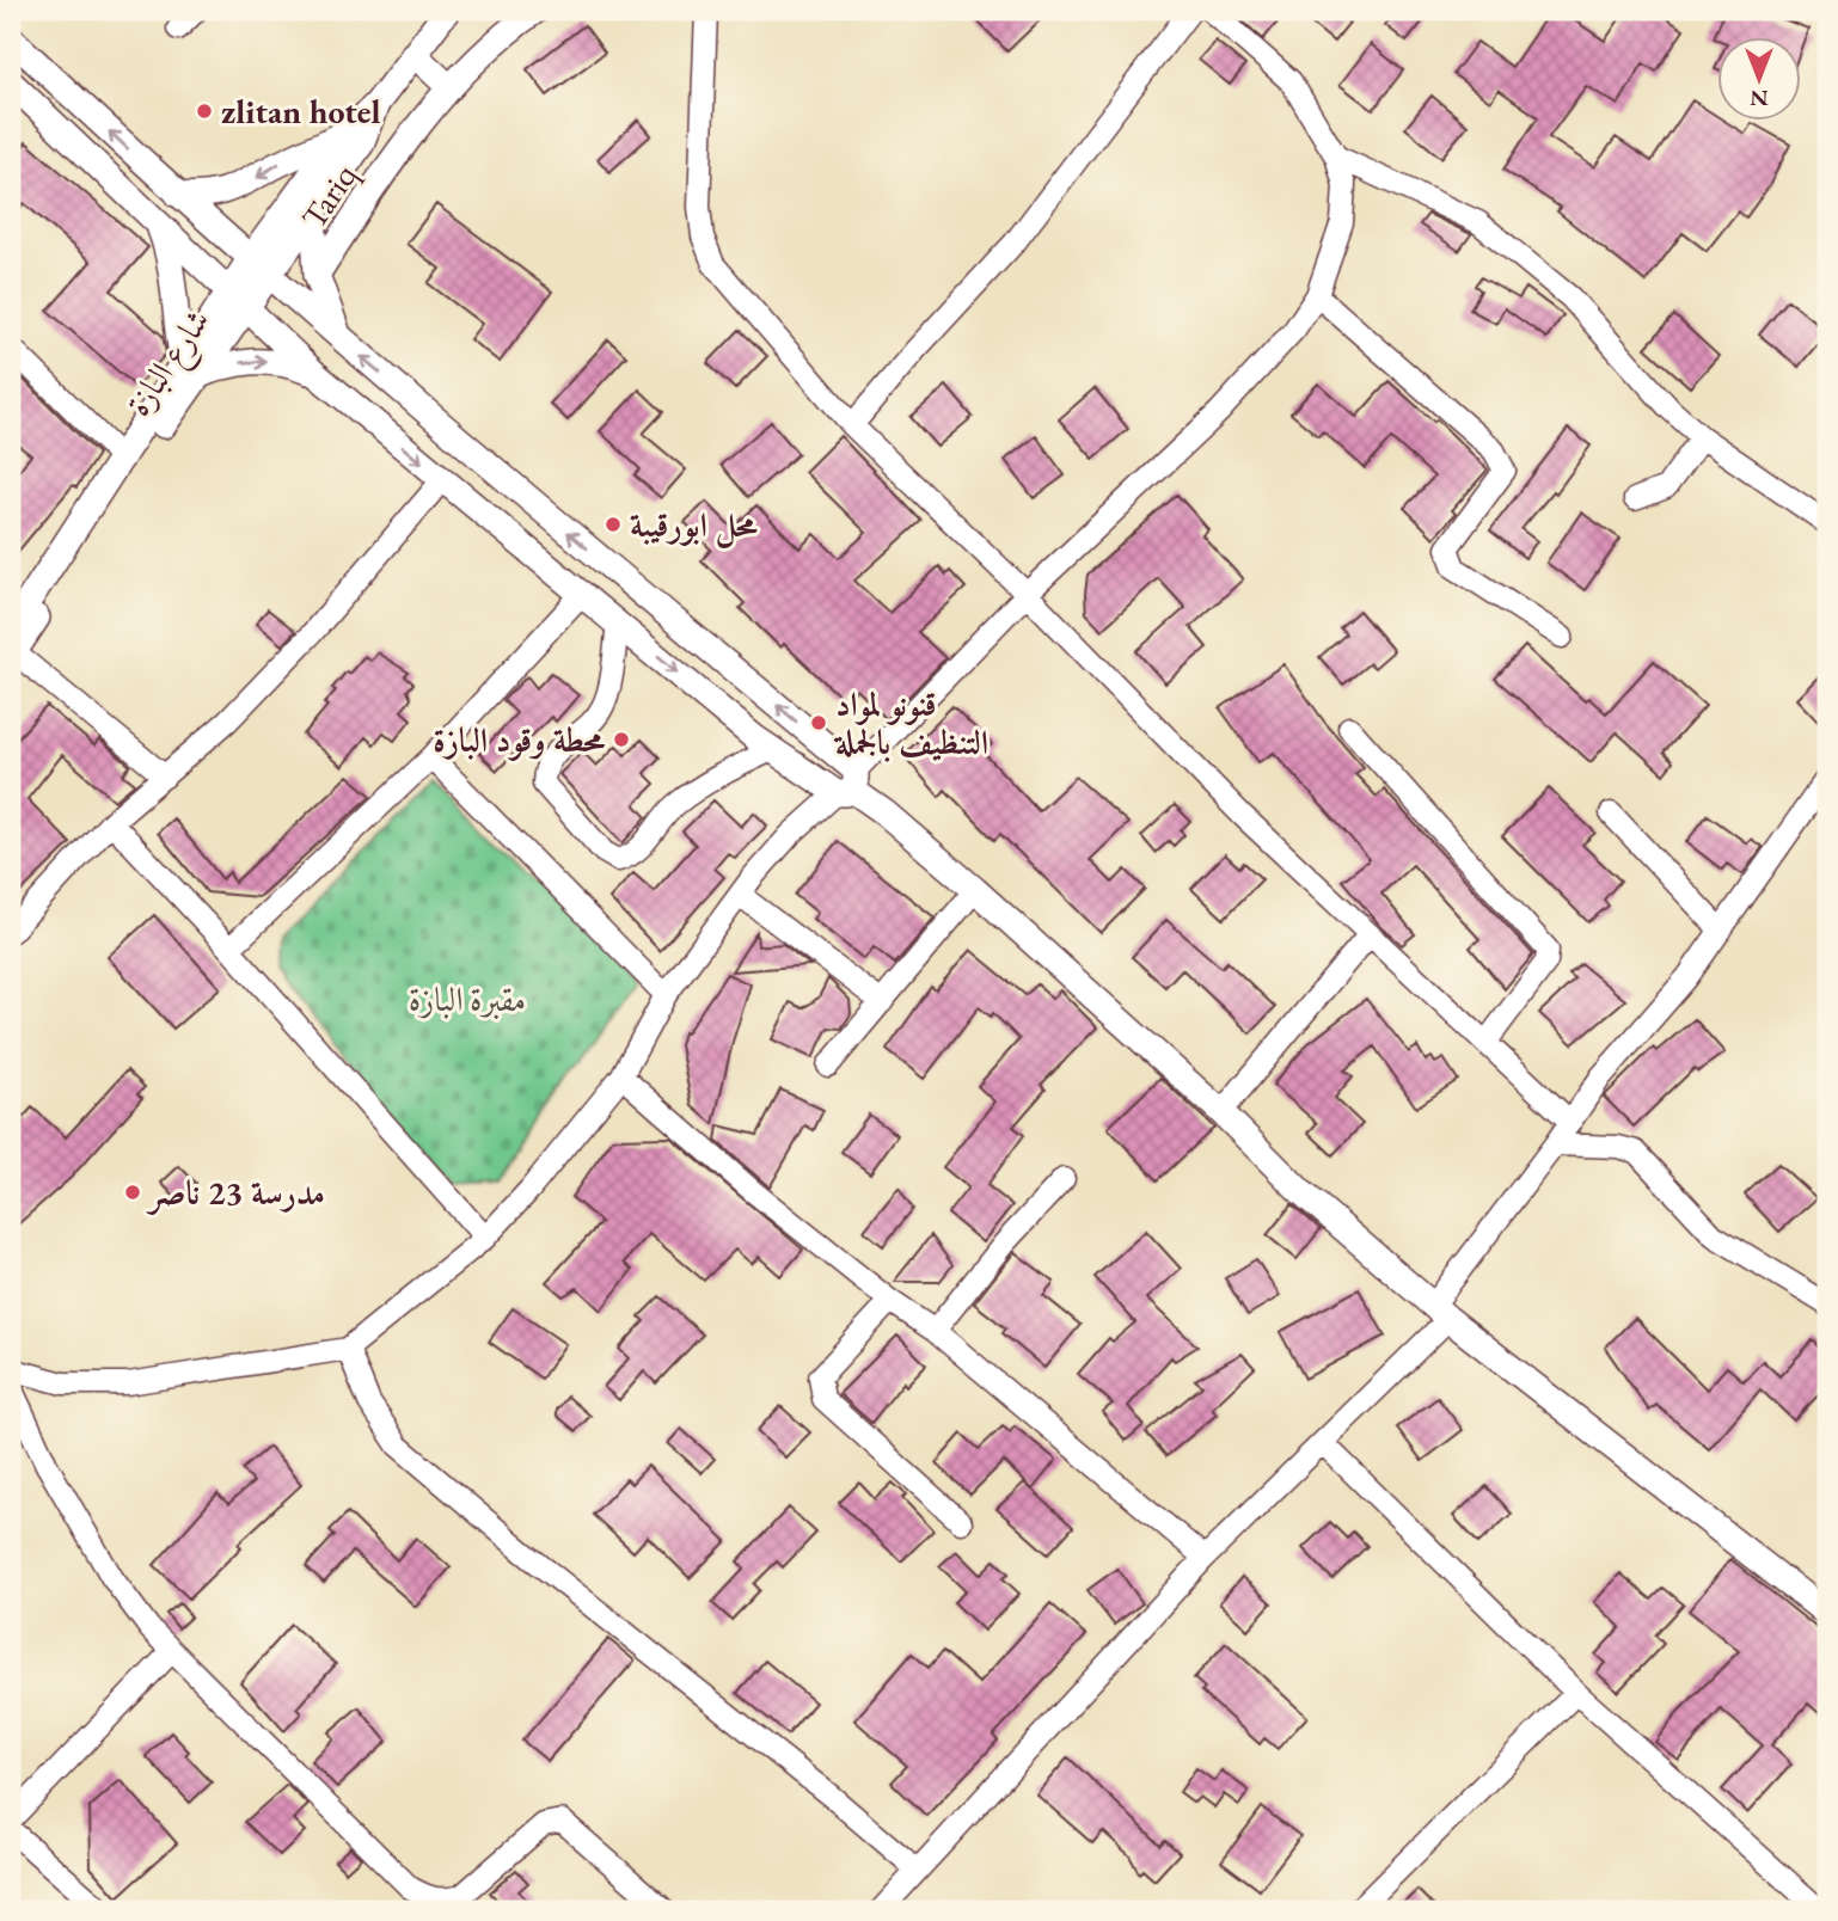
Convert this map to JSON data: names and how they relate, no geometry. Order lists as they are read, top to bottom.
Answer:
{
  "streets": {
    "main road": ["Tariq", "شارع البازة"]
  },
  "parks": ["مقبرة البازة"],
  "places": [
    "zlitan hotel",
    "محل ابورقيبة",
    "قنونو لمواد التنظيف بالجملة",
    "محطة وقود البازة",
    "مدرسة 23 ناصر"
  ],
  "north": "bottom"
}
